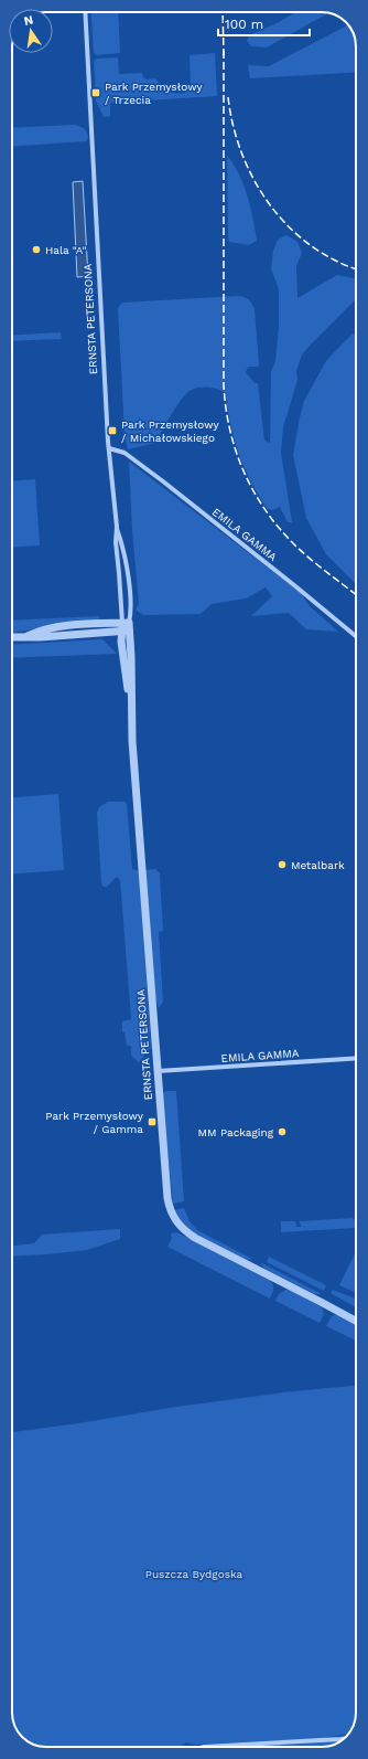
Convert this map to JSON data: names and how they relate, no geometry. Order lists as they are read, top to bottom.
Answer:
{
  "streets": {
    "street": ["ERNSTA PETERSONA", "EMILA GAMMA"]
  },
  "crossings": [
    ["ERNSTA PETERSONA", "EMILA GAMMA"]
  ],
  "parks": ["Puszcza Bydgoska"],
  "places": {
    "transit": ["Park Przemysłowy / Trzecia", "Park Przemysłowy / Michałowskiego", "Park Przemysłowy / Gamma"],
    "other": ["Hala \"A\"", "Metalbark", "MM Packaging"]
  },
  "scale_bar": "100 m",
  "north": "top"
}
